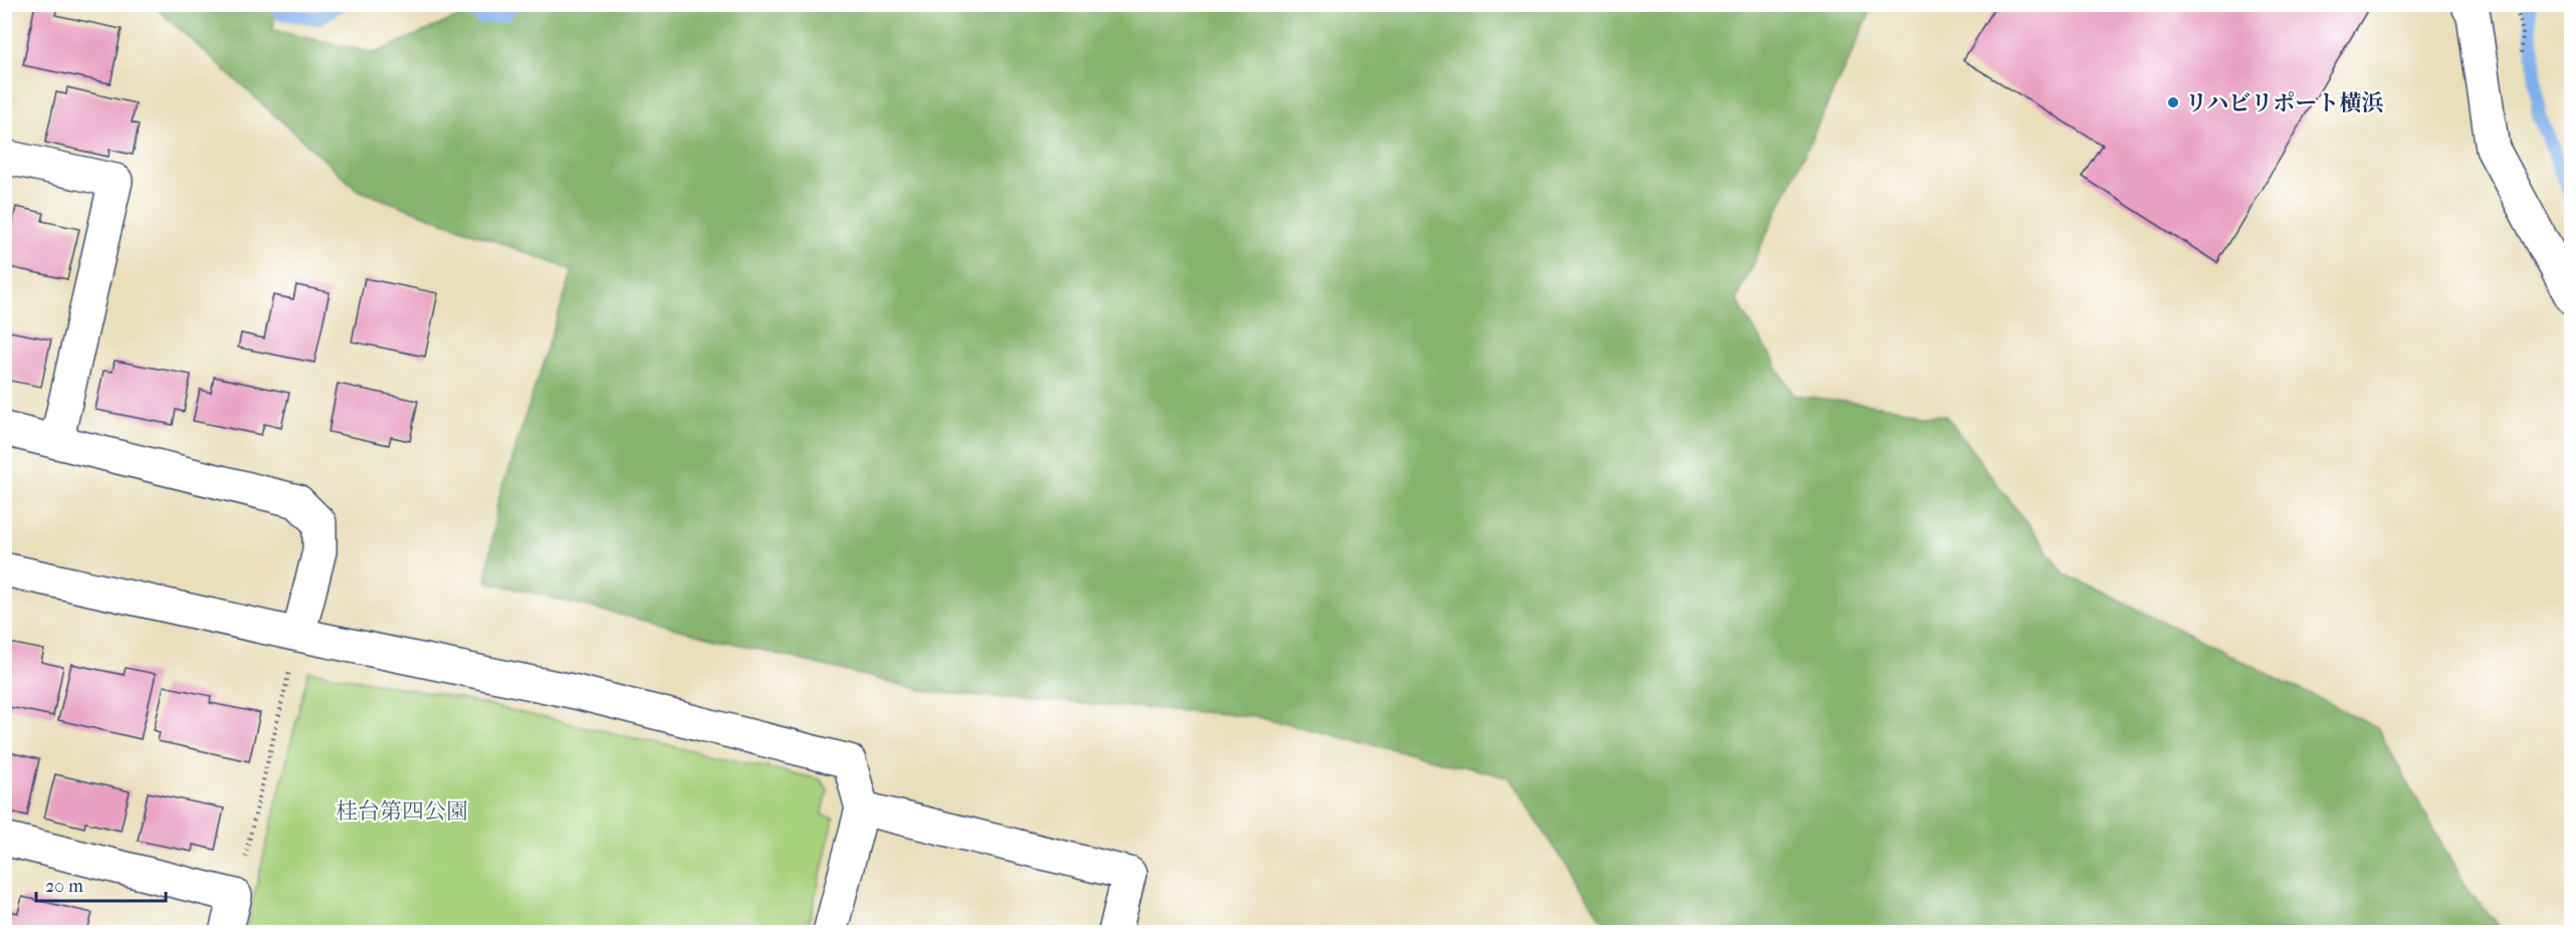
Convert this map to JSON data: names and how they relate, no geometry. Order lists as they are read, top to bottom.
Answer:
{
  "parks": ["桂台第四公園"],
  "places": ["リハビリポート横浜"],
  "scale_bar": "20 m"
}
